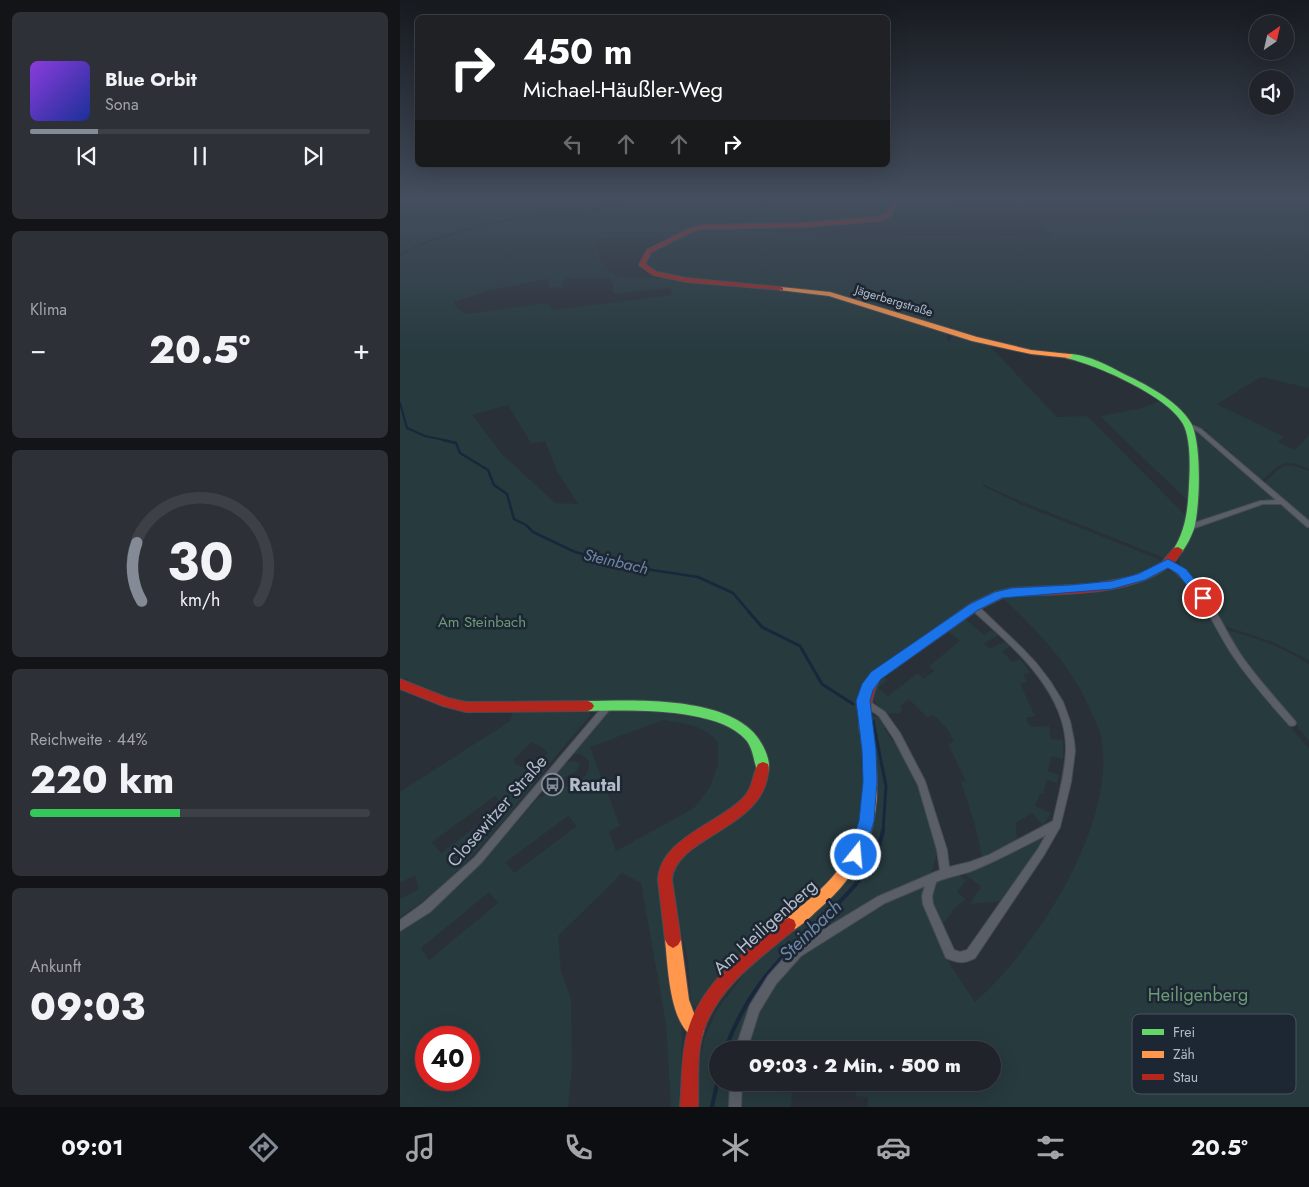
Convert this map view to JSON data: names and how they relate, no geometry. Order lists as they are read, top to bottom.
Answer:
{
  "streets": {
    "street": ["Jägerbergstraße", "Closewitzer Straße", "Am Heiligenberg"]
  },
  "water": ["Steinbach"],
  "parks": ["Am Steinbach", "Heiligenberg"],
  "places": {
    "bus stop": ["Rautal"]
  },
  "legend": ["Frei", "Zäh", "Stau"],
  "north": "top right",
  "page": {
    "turn": ["450 m", "Michael-Häußler-Weg"],
    "song": ["Blue Orbit", "Sona"],
    "tile": [
      "Klima",
      ["Reichweite · 44%", "220 km"],
      ["Ankunft", "09:03"]
    ],
    "heat": ["−", "20.5°", "+"],
    "limit": "40",
    "trip": "09:03 · 2 Min. · 500 m",
    "tabs": ["09:01", "20.5°"],
    "gauge": ["30", "km/h"]
  }
}
